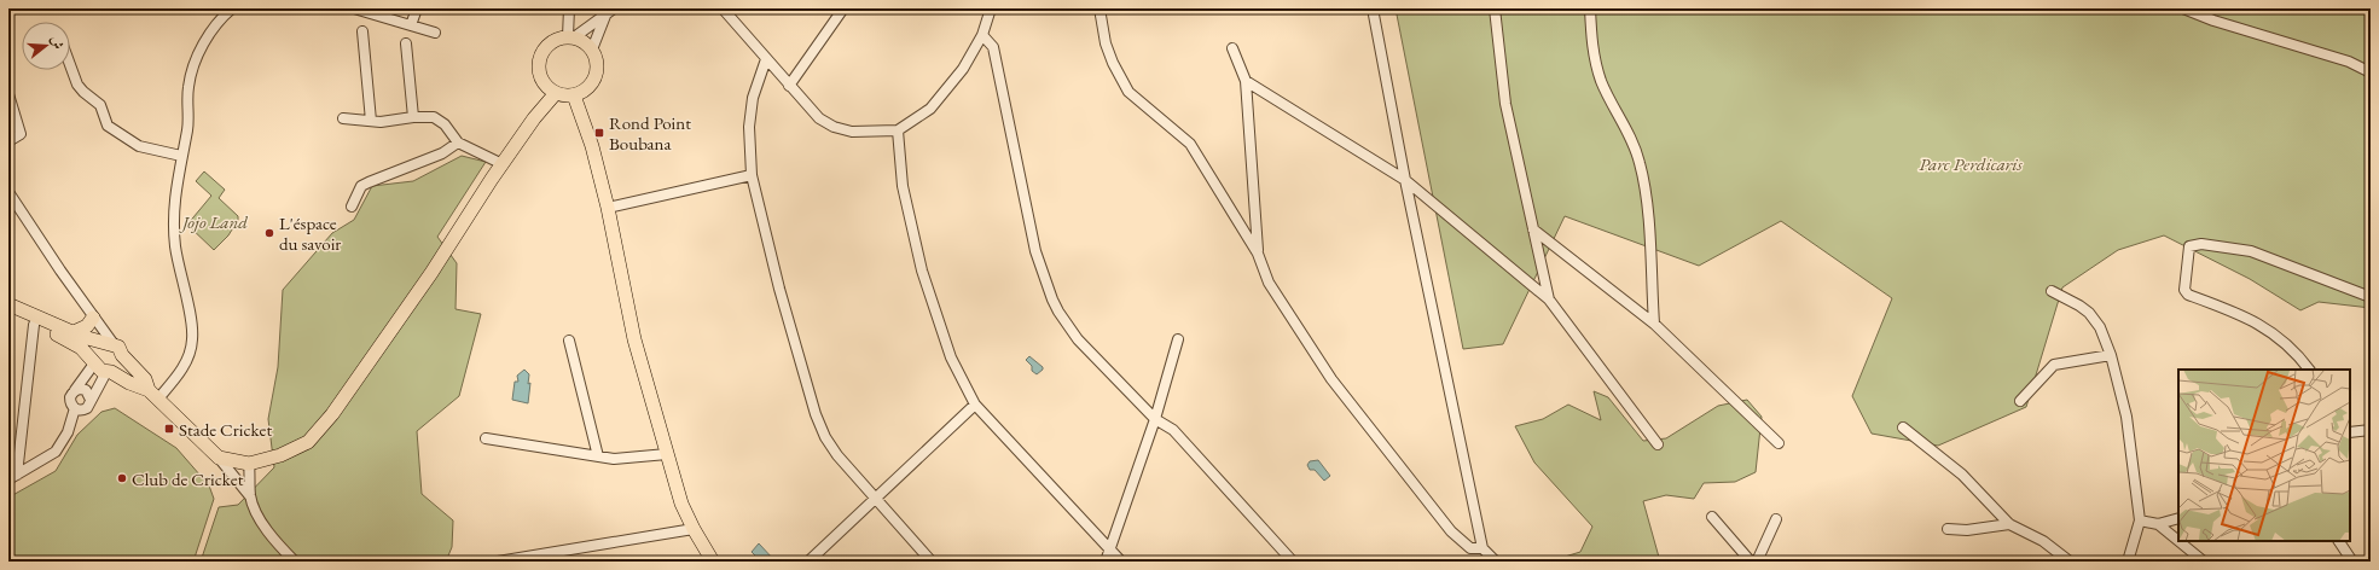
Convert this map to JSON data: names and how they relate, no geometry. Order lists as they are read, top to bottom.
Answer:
{
  "parks": ["Parc Perdicaris", "Jojo Land"],
  "places": {
    "transit": ["Rond Point Boubana", "Stade Cricket"],
    "other": ["L'éspace du savoir", "Club de Cricket"]
  },
  "north": "right"
}
